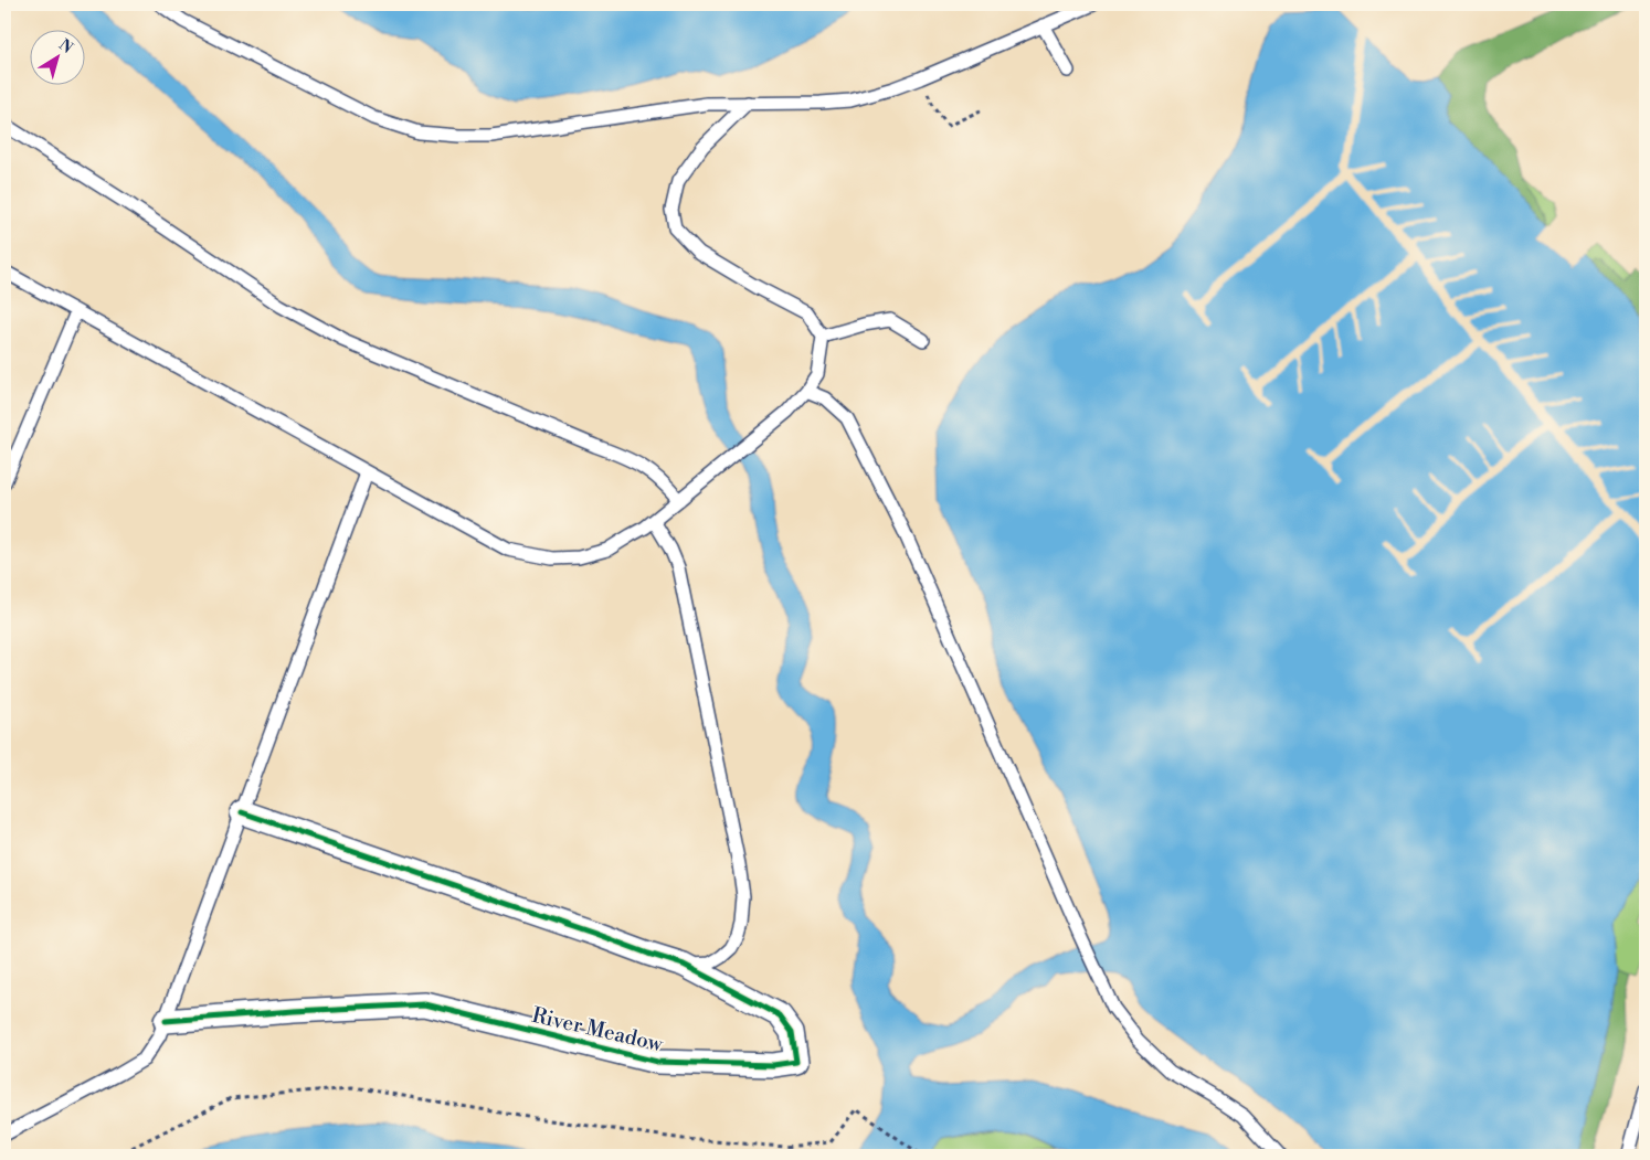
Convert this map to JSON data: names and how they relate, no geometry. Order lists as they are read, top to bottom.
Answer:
{
  "streets": {
    "street": ["River Meadow"]
  },
  "north": "top right"
}
